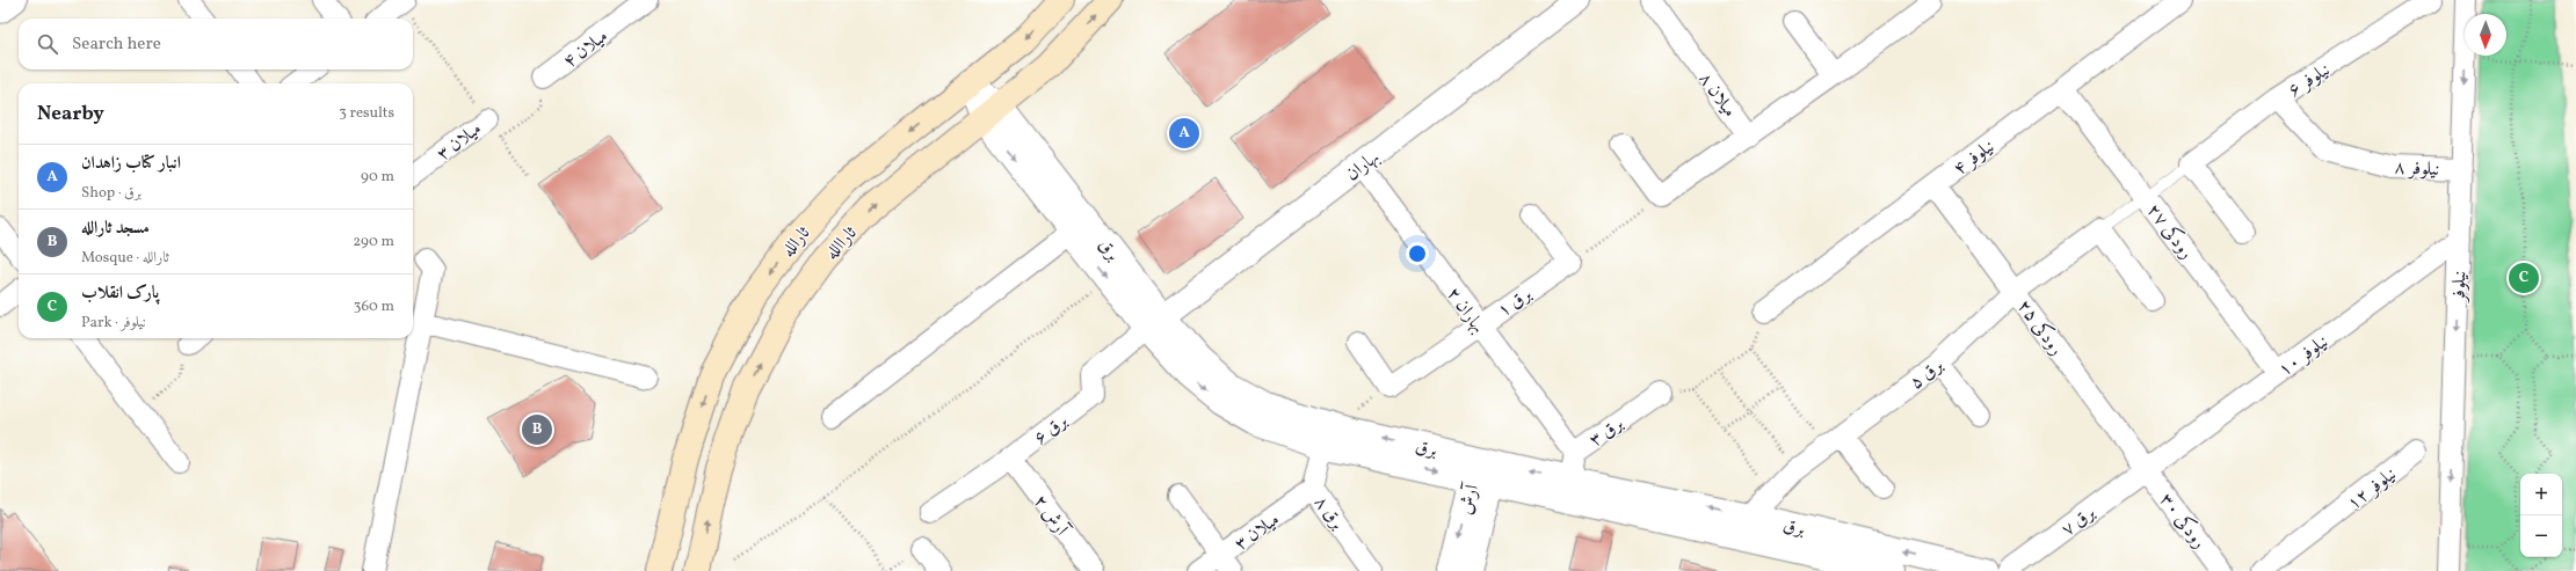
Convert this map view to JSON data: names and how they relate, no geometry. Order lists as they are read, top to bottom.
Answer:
{
  "streets": {
    "main road": ["ثارالله", "ثاراالله"],
    "street": [
      "میلان ۴",
      "نیلوفر ۶",
      "میلان ۸",
      "میلان ۳",
      "نیلوفر ۴",
      "بهاران",
      "نیلوفر ۸",
      "رودکی ۲۷",
      "برق",
      "نیلوفر",
      "برق ۱",
      "بهاران ۲",
      "رودکی ۲۵",
      "نیلوفر ۱۰",
      "برق ۵",
      "برق ۶",
      "برق ۳",
      "نیلوفر ۱۲",
      "آرش",
      "برق ۸",
      "آرش ۲",
      "برق ۷",
      "رودکی ۳۰"
    ]
  },
  "crossings": [
    ["نیلوفر ۶", "نیلوفر ۸"],
    ["میلان ۳", "برق ۸"],
    ["نیلوفر ۴", "رودکی ۲۷"],
    ["نیلوفر ۴", "رودکی ۲۵"],
    ["بهاران", "برق"],
    ["بهاران", "بهاران ۲"],
    ["بهاران", "برق ۶"],
    ["نیلوفر ۸", "نیلوفر"],
    ["رودکی ۲۷", "نیلوفر ۱۰"],
    ["ثاراالله", "برق"],
    ["برق", "برق ۵"],
    ["برق", "برق ۶"],
    ["برق", "برق ۳"],
    ["برق", "آرش"],
    ["برق", "برق ۸"],
    ["نیلوفر", "نیلوفر ۱۰"],
    ["برق ۱", "بهاران ۲"],
    ["بهاران ۲", "برق ۳"],
    ["رودکی ۲۵", "نیلوفر ۱۰"],
    ["رودکی ۲۵", "برق ۵"],
    ["رودکی ۲۵", "برق ۷"],
    ["رودکی ۲۵", "رودکی ۳۰"],
    ["نیلوفر ۱۰", "برق ۷"],
    ["نیلوفر ۱۰", "رودکی ۳۰"],
    ["برق ۶", "آرش ۲"],
    ["برق ۷", "رودکی ۳۰"]
  ],
  "one_way": ["ثارالله", "ثاراالله", "نیلوفر"],
  "north": "bottom",
  "page": {
    "search": "Search here",
    "heading": ["Nearby", "3 results"],
    "pins": ["A", "C", "B"],
    "list": [
      {
        "mark": "A",
        "name": "انبار کتاب زاهدان",
        "note": "Shop · برق",
        "value": "90 m"
      },
      {
        "mark": "B",
        "name": "مسجد ثارالله",
        "note": "Mosque · ثارالله",
        "value": "290 m"
      },
      {
        "mark": "C",
        "name": "پارک انقلاب",
        "note": "Park · نیلوفر",
        "value": "360 m"
      }
    ],
    "map_buttons": ["+", "−"]
  }
}
